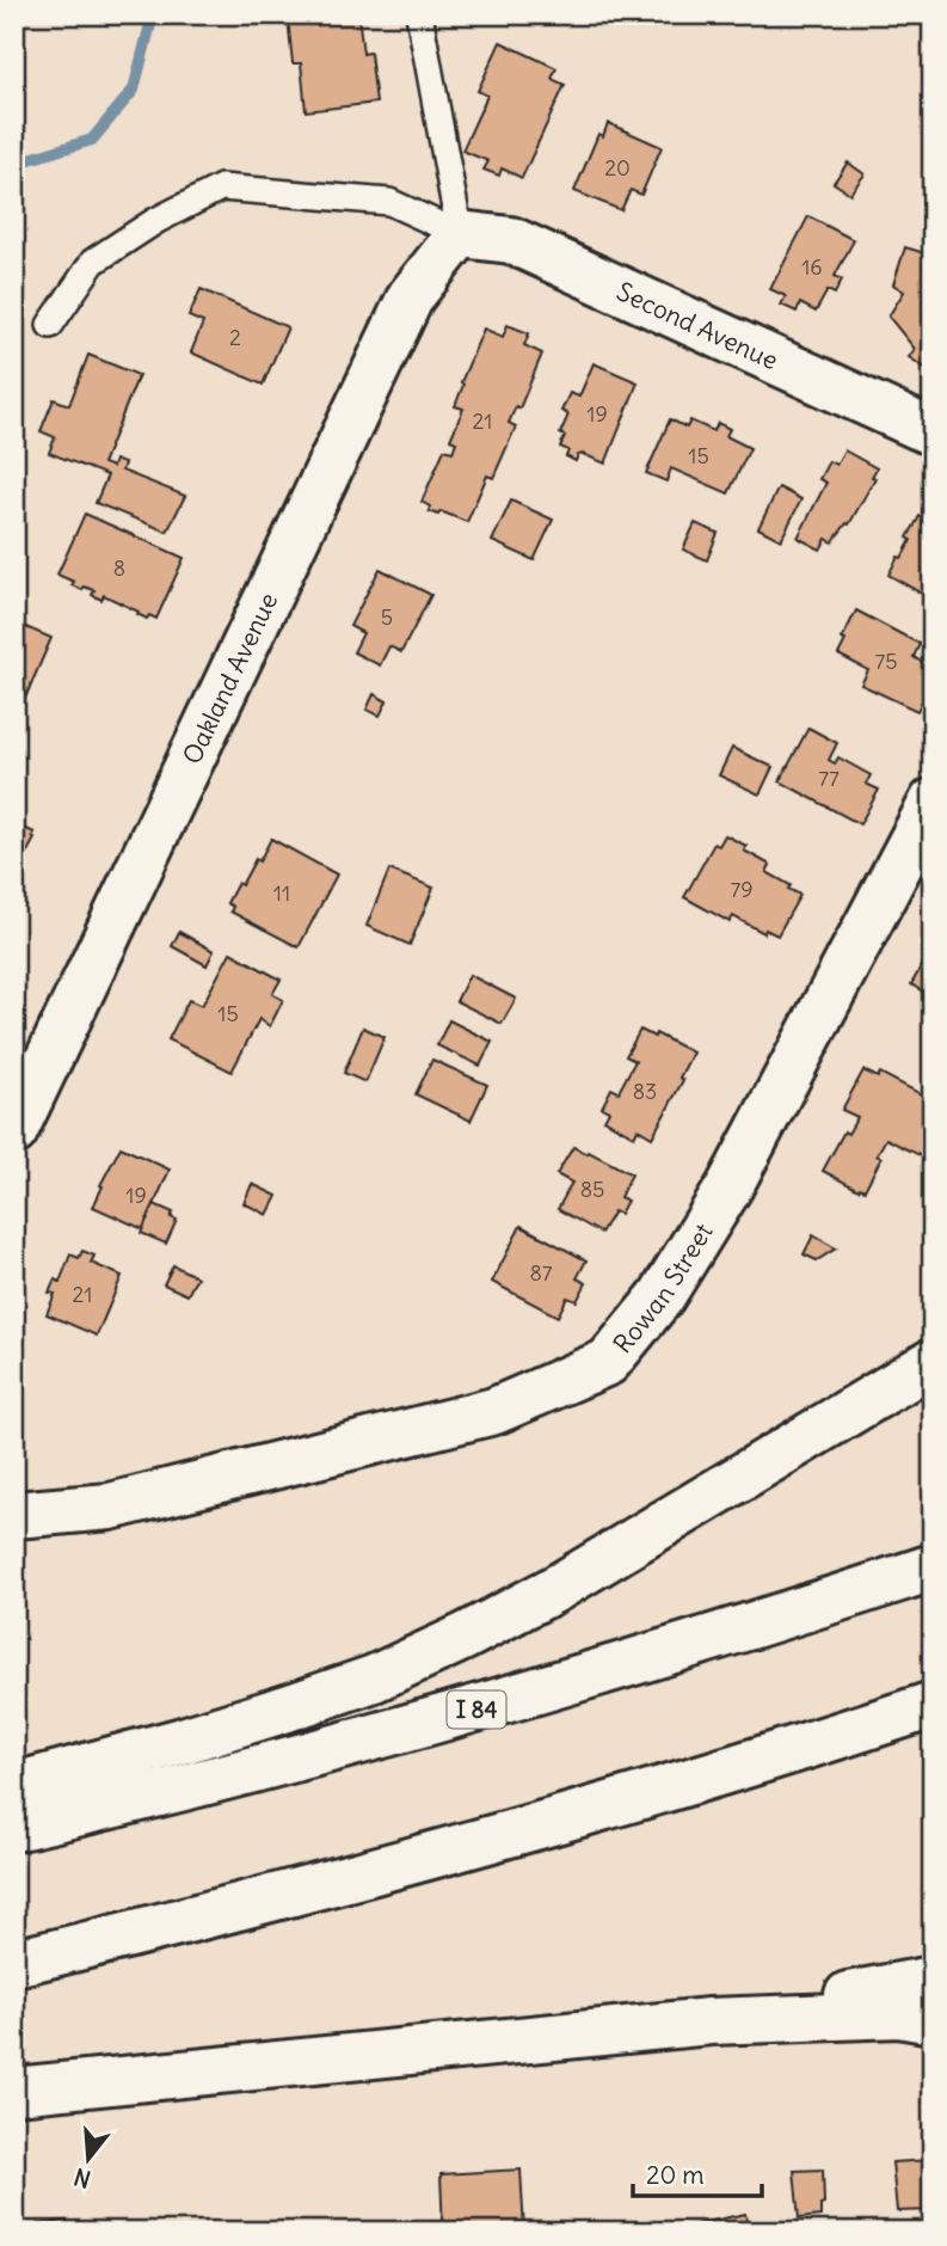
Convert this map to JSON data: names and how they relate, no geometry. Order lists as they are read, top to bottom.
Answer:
{
  "streets": {
    "main road": [
      "Second Avenue",
      "Oakland Avenue",
      "Rowan Street",
      "I 84"
    ]
  },
  "crossings": [
    ["Second Avenue", "Oakland Avenue"]
  ],
  "house_numbers": [
    "20",
    "16",
    "2",
    "19",
    "21",
    "15",
    "8",
    "5",
    "75",
    "77",
    "79",
    "11",
    "15",
    "83",
    "85",
    "19",
    "87",
    "21"
  ],
  "scale_bar": "20 m",
  "north": "bottom"
}
